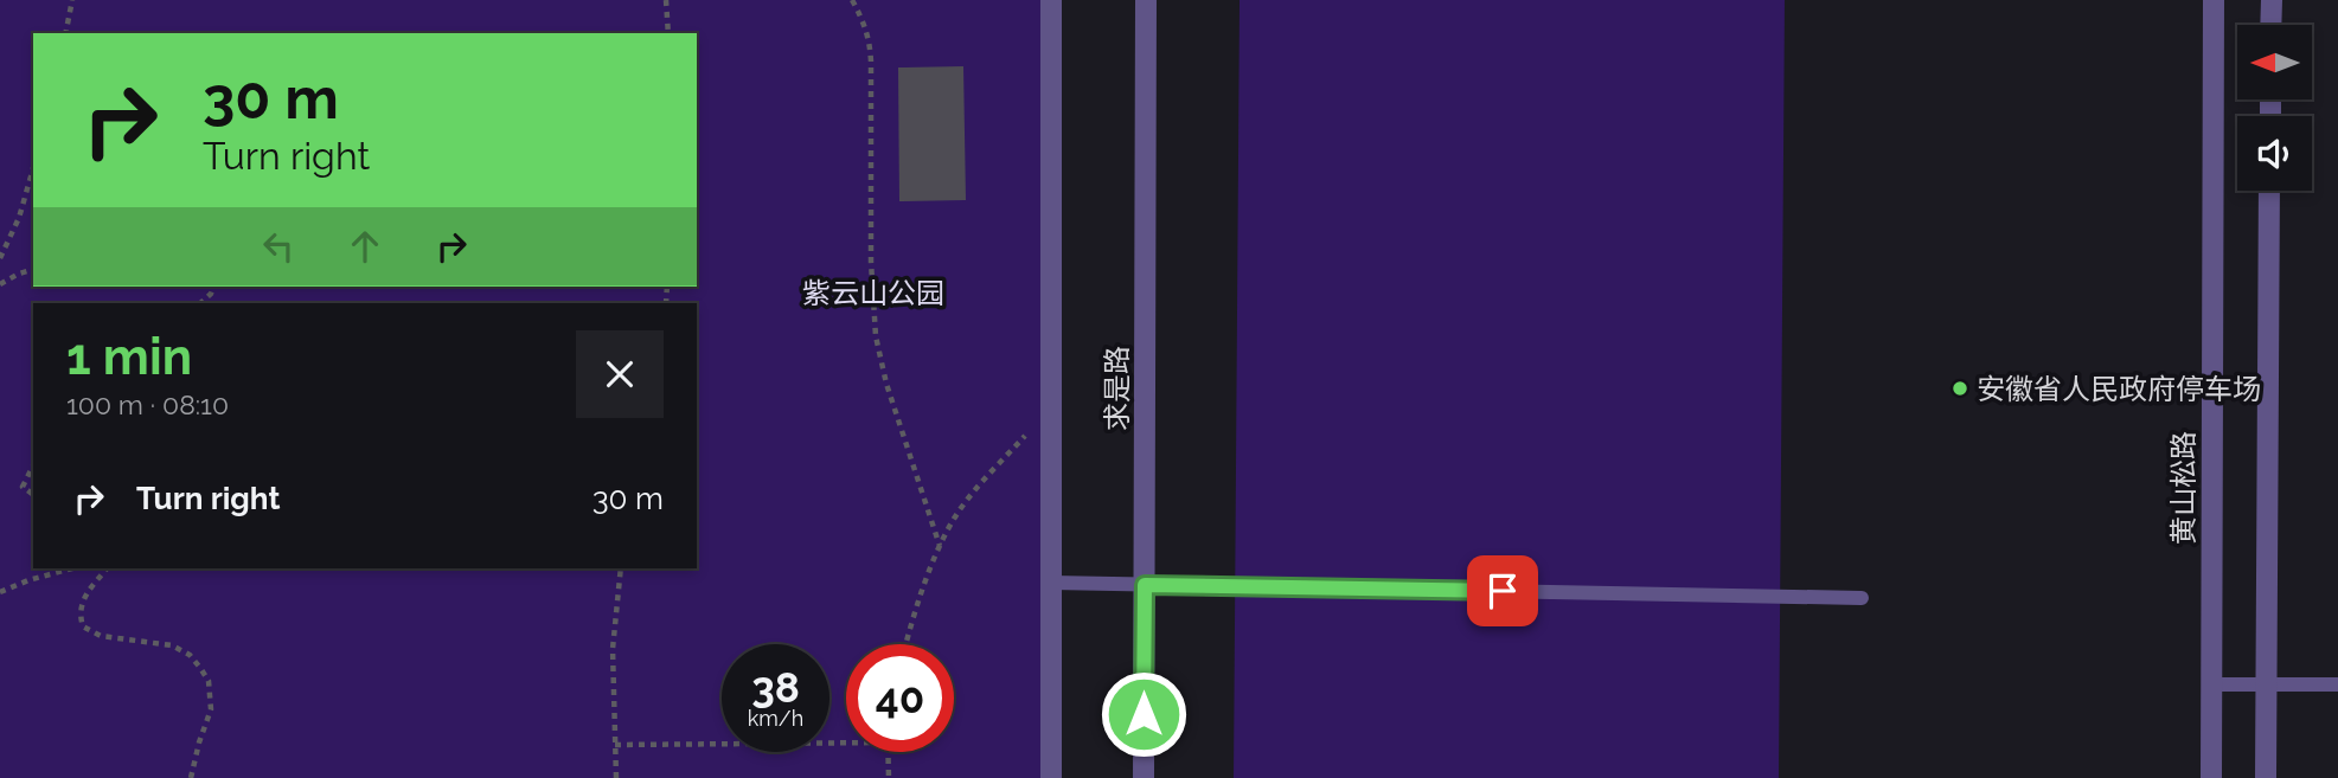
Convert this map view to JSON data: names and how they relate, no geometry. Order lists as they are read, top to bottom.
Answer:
{
  "streets": {
    "street": ["求是路", "黄山松路"]
  },
  "parks": ["紫云山公园"],
  "places": ["安徽省人民政府停车场"],
  "north": "left",
  "page": {
    "turn": ["30 m", "Turn right"],
    "heading": ["1 min", "100 m · 08:10"],
    "list": [
      {
        "name": "Turn right",
        "value": "30 m"
      }
    ],
    "speed": "38 km/h",
    "limit": "40"
  }
}
